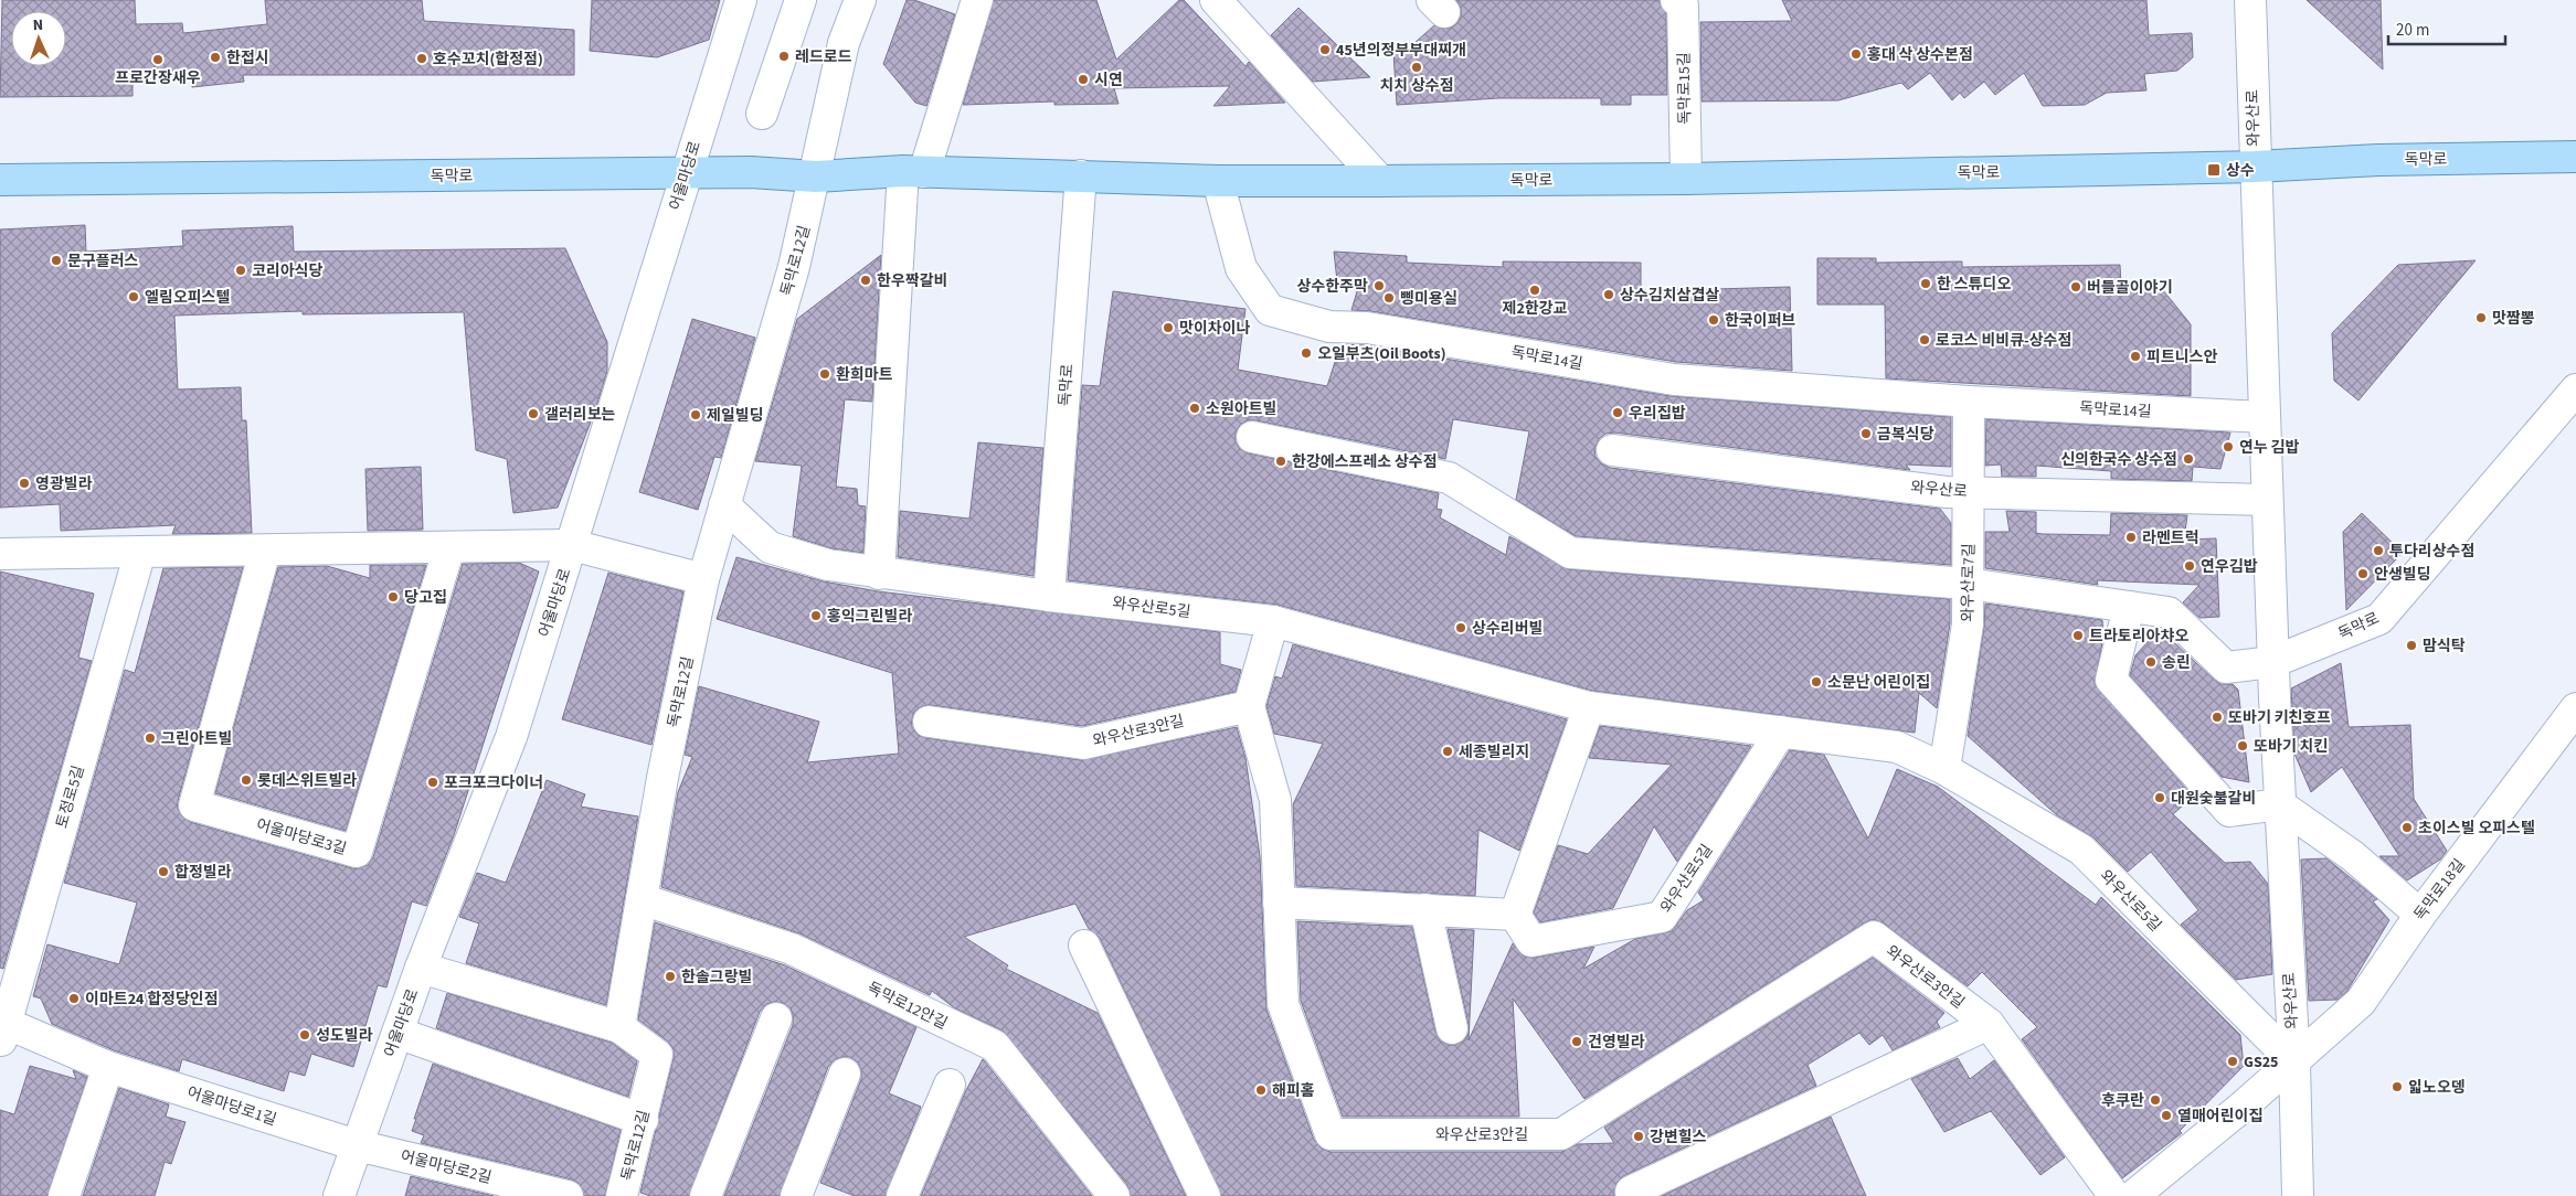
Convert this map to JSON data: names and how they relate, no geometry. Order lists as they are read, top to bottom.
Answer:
{
  "streets": {
    "main road": ["독막로"],
    "street": [
      "독막로15길",
      "와우산로",
      "어울마당로",
      "독막로12길",
      "독막로14길",
      "와우산로7길",
      "와우산로5길",
      "와우산로3안길",
      "토정로5길",
      "어울마당로3길",
      "독막로18길",
      "독막로12안길",
      "어울마당로1길",
      "어울마당로2길"
    ]
  },
  "crossings": [
    ["독막로15길", "독막로"],
    ["와우산로", "독막로"],
    ["와우산로", "독막로14길"],
    ["와우산로", "와우산로7길"],
    ["와우산로", "와우산로5길"],
    ["와우산로", "독막로18길"],
    ["독막로", "어울마당로"],
    ["독막로", "독막로12길"],
    ["독막로", "독막로14길"],
    ["독막로", "와우산로5길"],
    ["어울마당로", "어울마당로1길"],
    ["어울마당로", "어울마당로2길"],
    ["독막로12길", "와우산로5길"],
    ["독막로12길", "독막로12안길"],
    ["와우산로7길", "와우산로5길"],
    ["와우산로5길", "독막로18길"],
    ["토정로5길", "어울마당로1길"],
    ["어울마당로1길", "어울마당로2길"]
  ],
  "places": {
    "other": [
      "45년의정부부대찌개",
      "홍대 삭 상수본점",
      "레드로드",
      "한접시",
      "호수꼬치(합정점)",
      "프로간장새우",
      "치치 상수점",
      "시연",
      "문구플러스",
      "코리아식당",
      "한우짝갈비",
      "한 스튜디오",
      "상수한주막",
      "버들골이야기",
      "제2한강교",
      "상수김치삼겹살",
      "엘림오피스텔",
      "삥미용실",
      "맛짬뽕",
      "한국이퍼브",
      "맛이차이나",
      "로코스 비비큐-상수점",
      "오일부츠(Oil Boots)",
      "피트니스안",
      "환희마트",
      "소원아트빌",
      "우리집밥",
      "갤러리보는",
      "제일빌딩",
      "금복식당",
      "연누 김밥",
      "신의한국수 상수점",
      "한강에스프레소 상수점",
      "영광빌라",
      "라멘트럭",
      "투다리상수점",
      "연우김밥",
      "안생빌딩",
      "당고집",
      "홍익그린빌라",
      "상수리버빌",
      "트라토리아챠오",
      "맘식탁",
      "송린",
      "소문난 어린이집",
      "또바기 키친호프",
      "그린아트빌",
      "또바기 치킨",
      "세종빌리지",
      "롯데스위트빌라",
      "포크포크다이너",
      "대원숯불갈비",
      "초이스빌 오피스텔",
      "합정빌라",
      "한솔그랑빌",
      "이마트24 합정당인점",
      "성도빌라",
      "건영빌라",
      "GS25",
      "읿노오뎅",
      "해피홈",
      "후쿠란",
      "열매어린이집",
      "강변힐스"
    ],
    "transit": ["상수"]
  },
  "scale_bar": "20 m",
  "north": "top"
}
